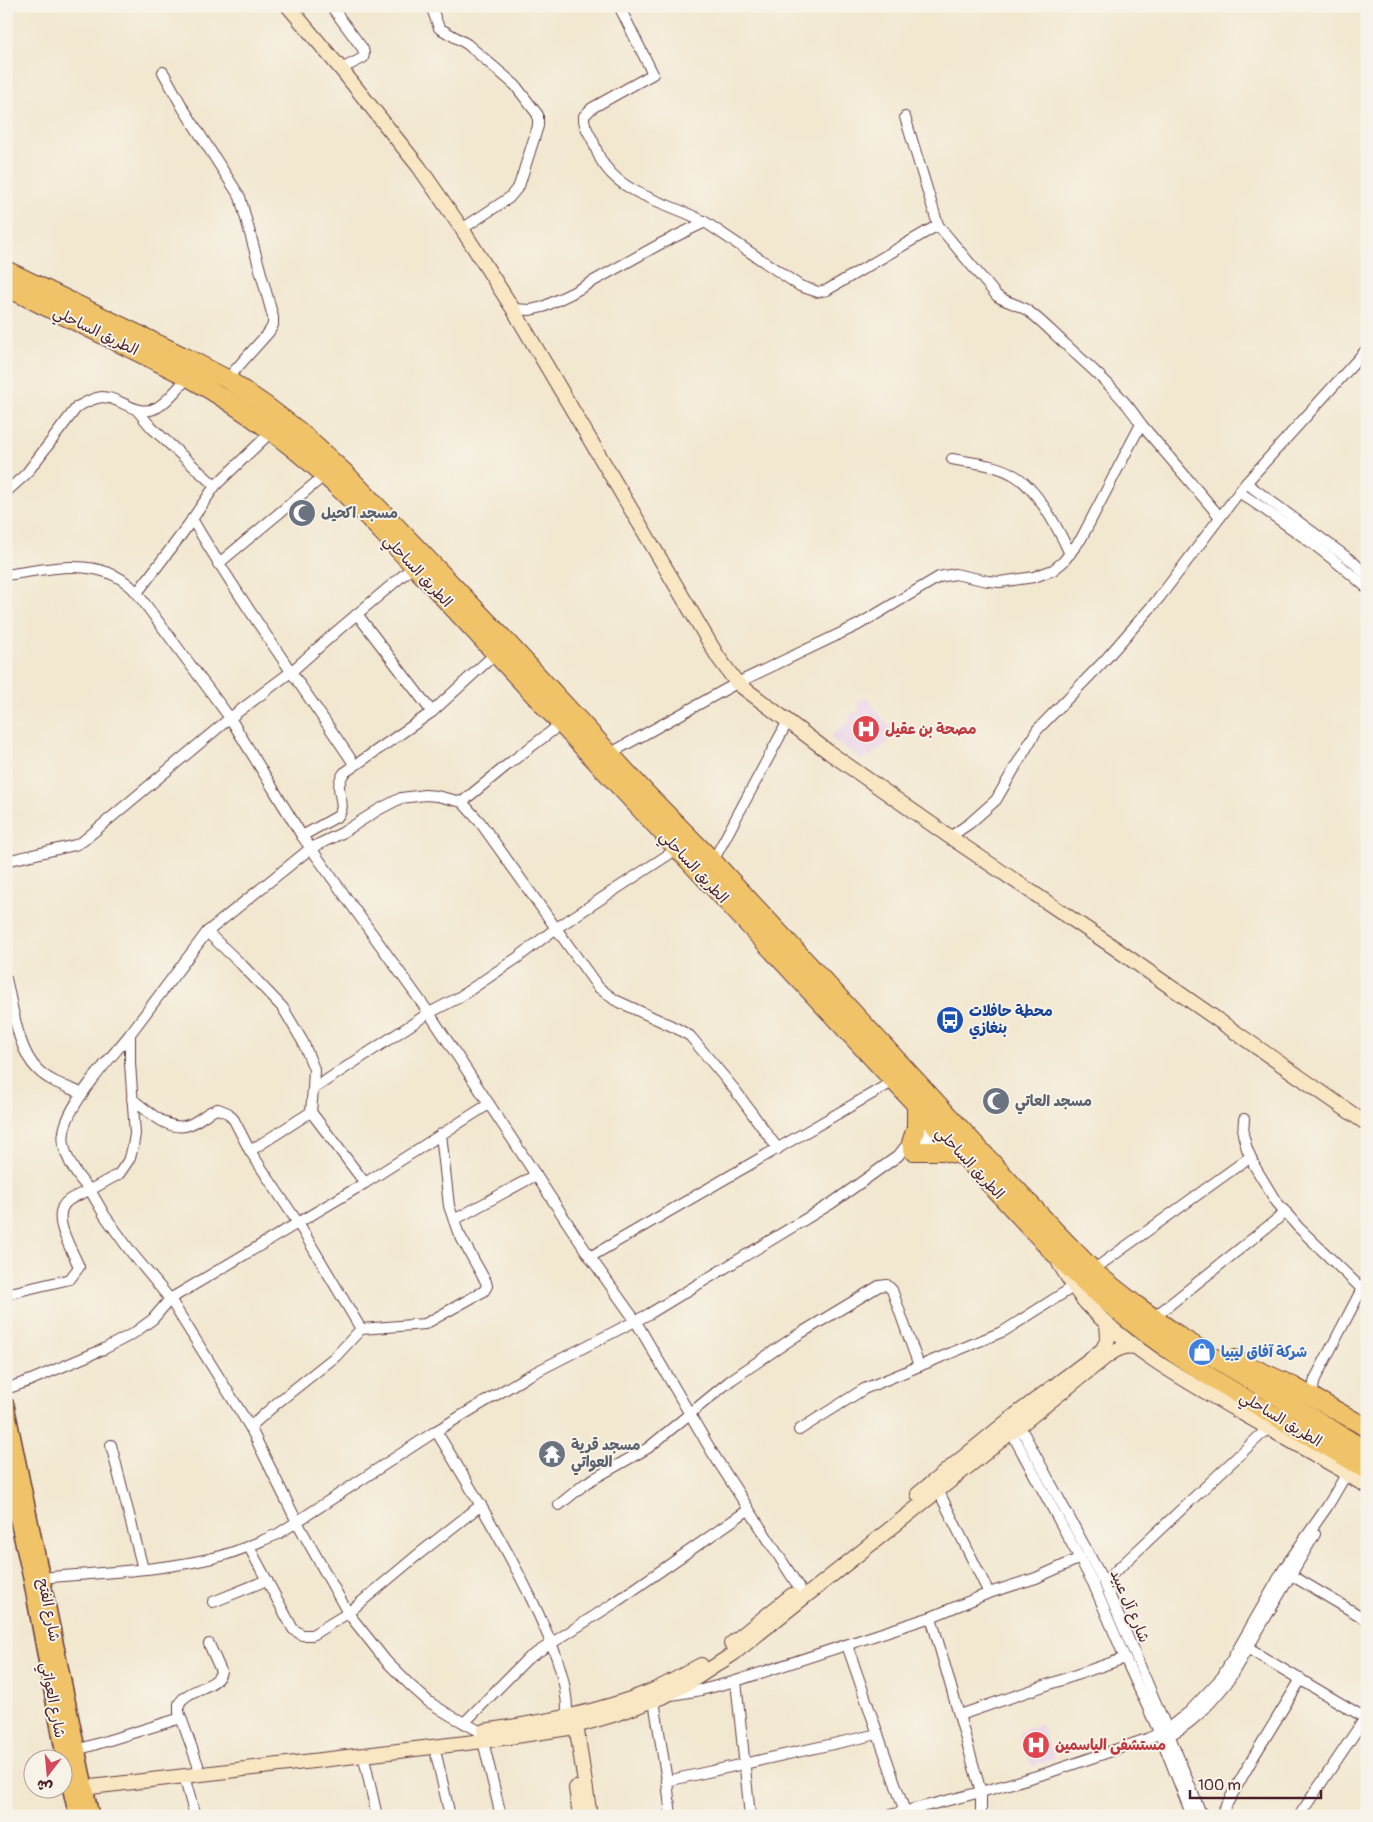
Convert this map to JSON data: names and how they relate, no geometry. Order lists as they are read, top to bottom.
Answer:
{
  "streets": {
    "highway": ["الطريق الساحلي"],
    "main road": ["شارع الفتح", "شارع العواتي"],
    "street": ["شارع آل عبيد"]
  },
  "crossings": [
    ["شارع الفتح", "شارع العواتي"]
  ],
  "places": {
    "mosque": ["مسجد اكحيل", "مسجد العاتي"],
    "hospital": ["مصحة بن عقيل", "مستشفى الياسمين"],
    "bus stop": ["محطة حافلات بنغازي"],
    "shop": ["شركة آفاق ليبيا"],
    "temple": ["مسجد قرية العواتي"]
  },
  "scale_bar": "100 m",
  "north": "bottom"
}
